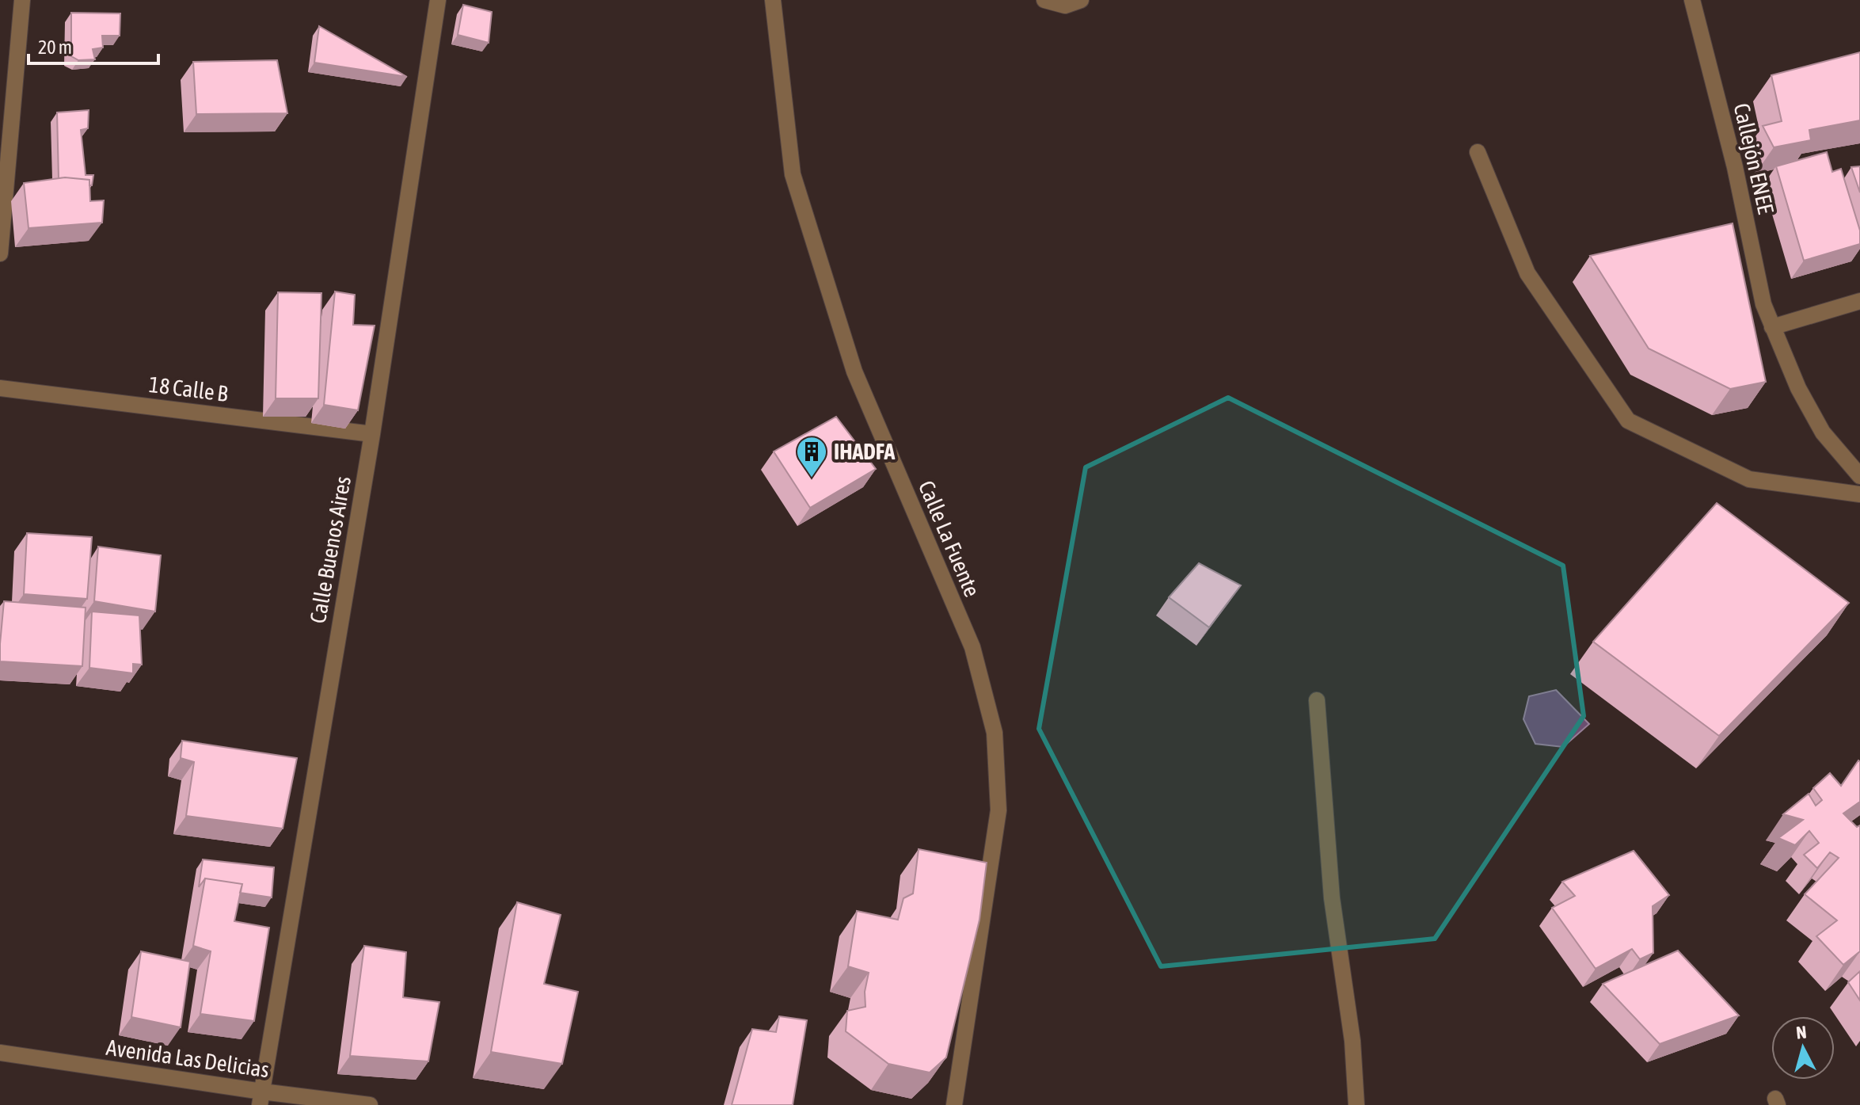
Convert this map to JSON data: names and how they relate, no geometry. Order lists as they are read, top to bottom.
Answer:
{
  "streets": {
    "street": [
      "Callejón ENEE",
      "18 Calle B",
      "Calle La Fuente",
      "Calle Buenos Aires",
      "Avenida Las Delicias"
    ]
  },
  "crossings": [
    ["18 Calle B", "Calle Buenos Aires"],
    ["Calle Buenos Aires", "Avenida Las Delicias"]
  ],
  "places": {
    "building": ["IHADFA"]
  },
  "scale_bar": "20 m",
  "north": "top"
}
